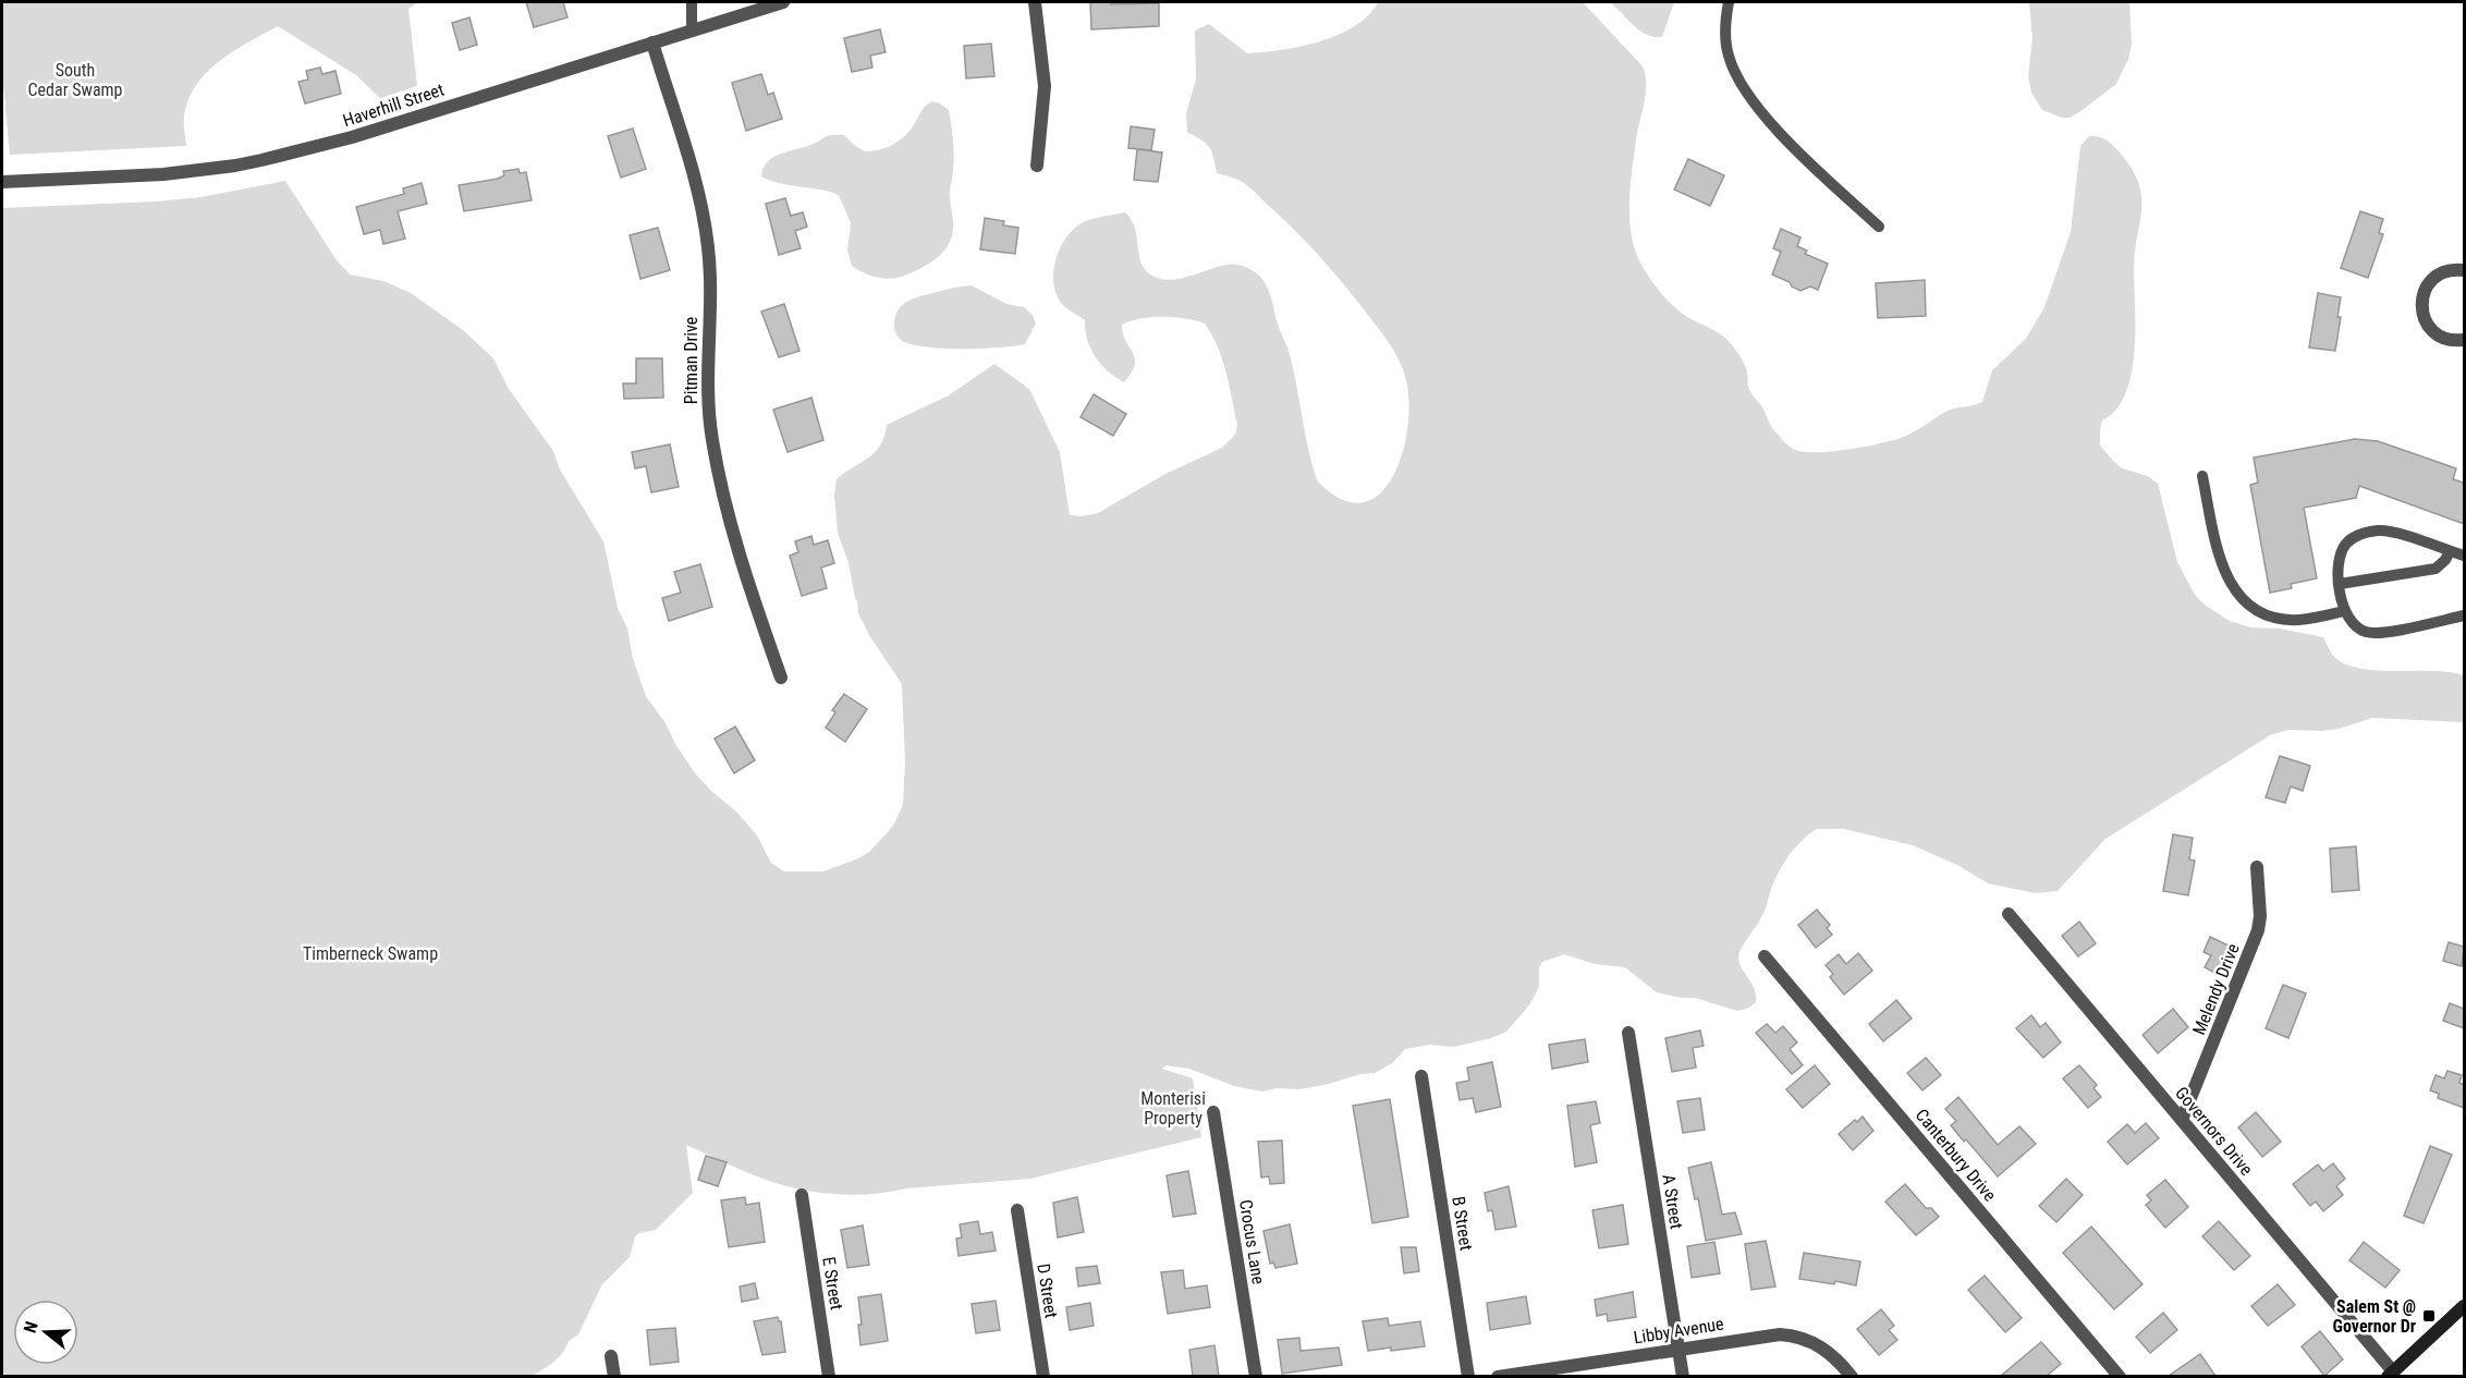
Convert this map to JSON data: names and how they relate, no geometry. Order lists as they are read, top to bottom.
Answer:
{
  "streets": {
    "street": [
      "Haverhill Street",
      "Pitman Drive",
      "Melendy Drive",
      "Governors Drive",
      "Canterbury Drive",
      "A Street",
      "B Street",
      "Crocus Lane",
      "E Street",
      "D Street",
      "Libby Avenue"
    ]
  },
  "crossings": [
    ["Haverhill Street", "Pitman Drive"],
    ["Melendy Drive", "Governors Drive"],
    ["A Street", "Libby Avenue"]
  ],
  "parks": ["South Cedar Swamp", "Timberneck Swamp", "Monterisi Property"],
  "places": {
    "transit": ["Salem St @ Governor Dr"]
  },
  "north": "left"
}
